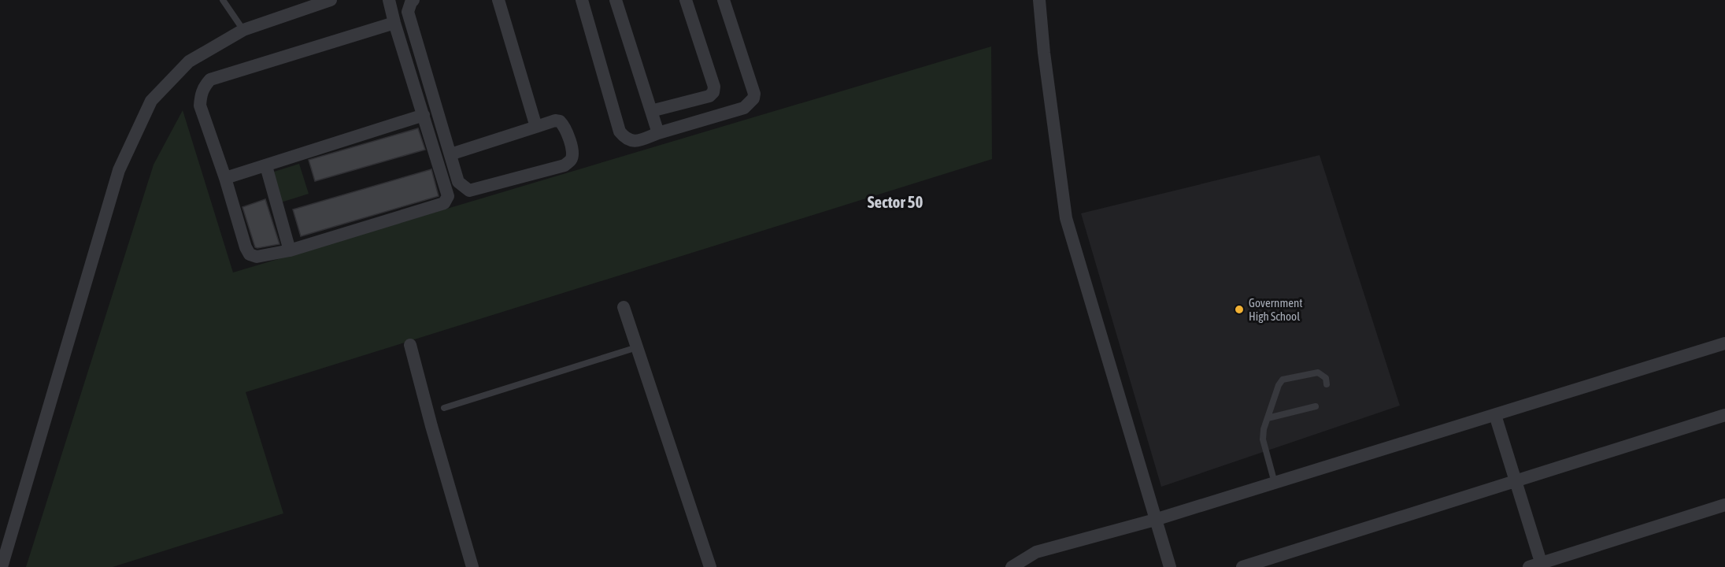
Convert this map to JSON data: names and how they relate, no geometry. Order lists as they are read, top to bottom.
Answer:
{
  "districts": ["Sector 50"],
  "places": ["Government High School"]
}
